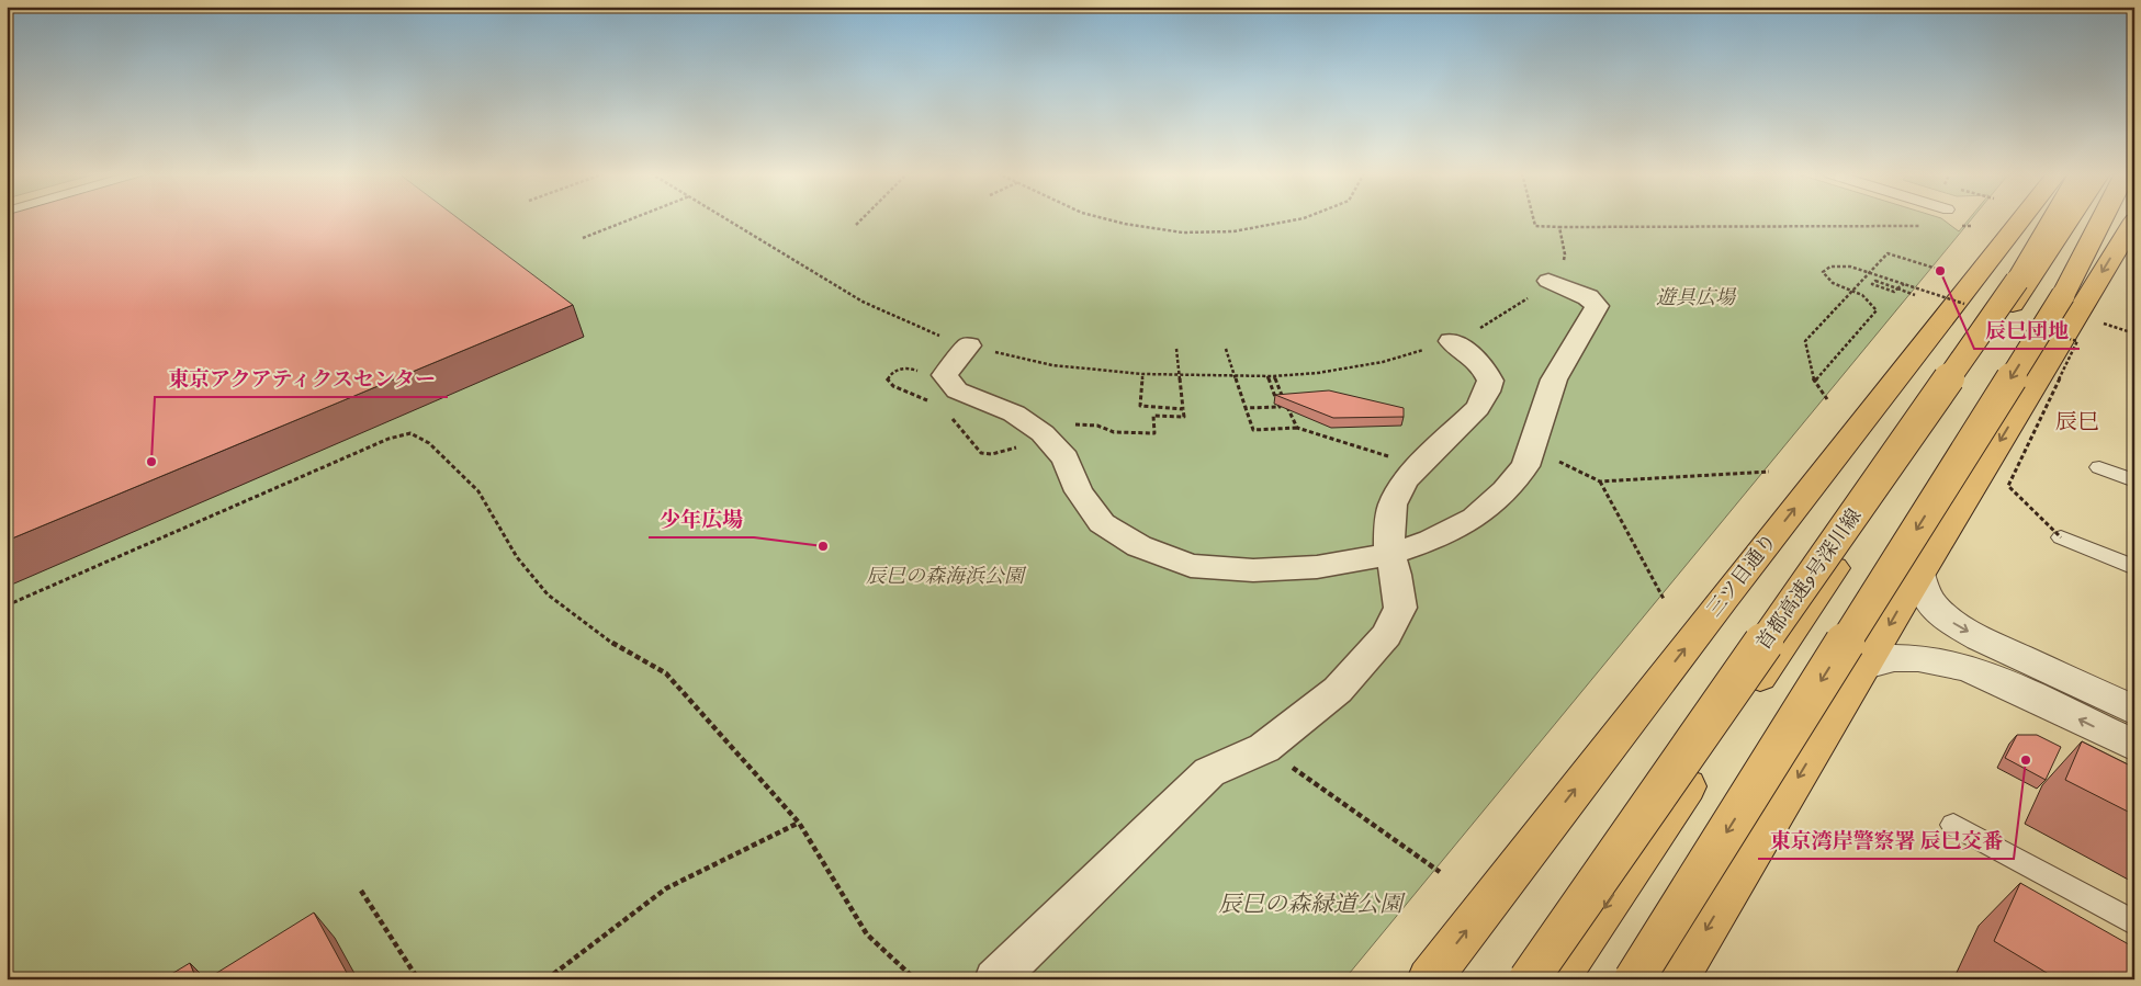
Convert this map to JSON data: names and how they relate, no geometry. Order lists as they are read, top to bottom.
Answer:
{
  "streets": {
    "main road": ["三ツ目通り", "首都高速9号深川線"]
  },
  "districts": ["辰巳"],
  "parks": ["遊具広場", "辰巳の森海浜公園", "辰巳の森緑道公園"],
  "places": [
    "辰巳団地",
    "東京アクアティクスセンター",
    "少年広場",
    "東京湾岸警察署 辰巳交番"
  ]
}
